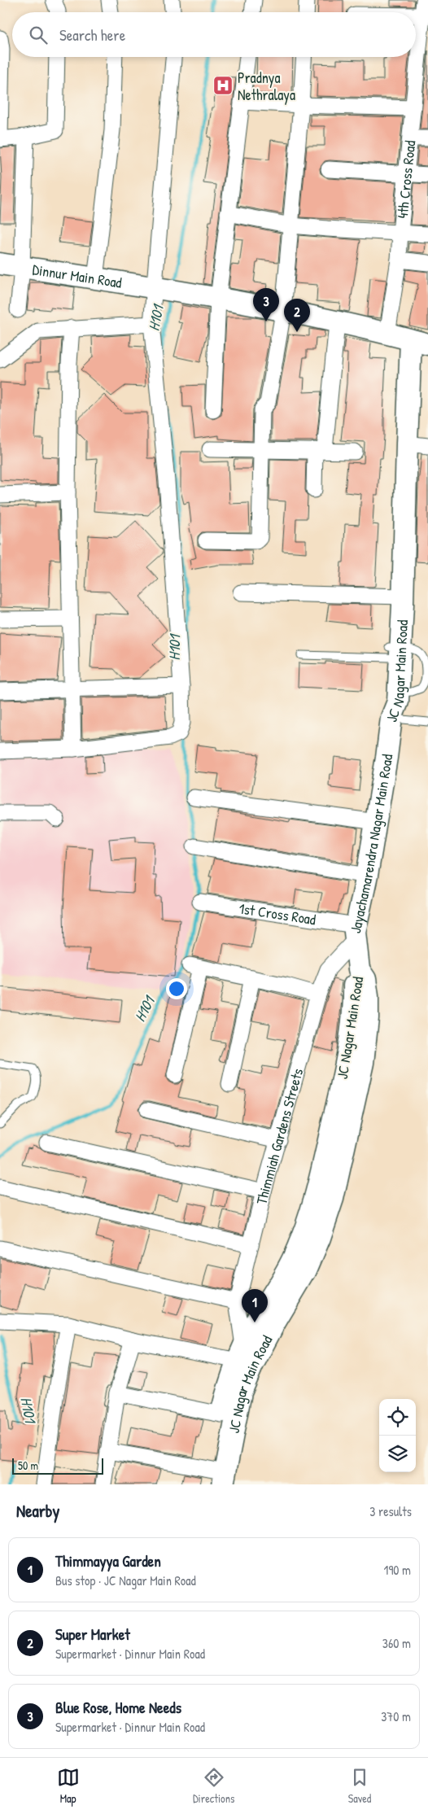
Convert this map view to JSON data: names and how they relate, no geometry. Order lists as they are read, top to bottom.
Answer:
{
  "streets": {
    "main road": ["Dinnur Main Road", "JC Nagar Main Road", "Jayachamarendra Nagar Main Road"],
    "street": ["4th Cross Road", "1st Cross Road", "Thimmiah Gardens Streets"]
  },
  "crossings": [
    ["4th Cross Road", "JC Nagar Main Road"],
    ["JC Nagar Main Road", "Jayachamarendra Nagar Main Road"],
    ["JC Nagar Main Road", "Thimmiah Gardens Streets"],
    ["Jayachamarendra Nagar Main Road", "1st Cross Road"],
    ["Jayachamarendra Nagar Main Road", "Thimmiah Gardens Streets"],
    ["1st Cross Road", "Thimmiah Gardens Streets"]
  ],
  "water": ["H101"],
  "places": {
    "hospital": ["Pradnya Nethralaya"]
  },
  "scale_bar": "50 m",
  "page": {
    "search": "Search here",
    "pins": ["3", "2", "1"],
    "scale": "50 m",
    "heading": ["Nearby", "3 results"],
    "list": [
      {
        "mark": "1",
        "name": "Thimmayya Garden",
        "note": "Bus stop · JC Nagar Main Road",
        "value": "190 m"
      },
      {
        "mark": "2",
        "name": "Super Market",
        "note": "Supermarket · Dinnur Main Road",
        "value": "360 m"
      },
      {
        "mark": "3",
        "name": "Blue Rose, Home Needs",
        "note": "Supermarket · Dinnur Main Road",
        "value": "370 m"
      }
    ],
    "nav": ["Map", "Directions", "Saved"]
  }
}
